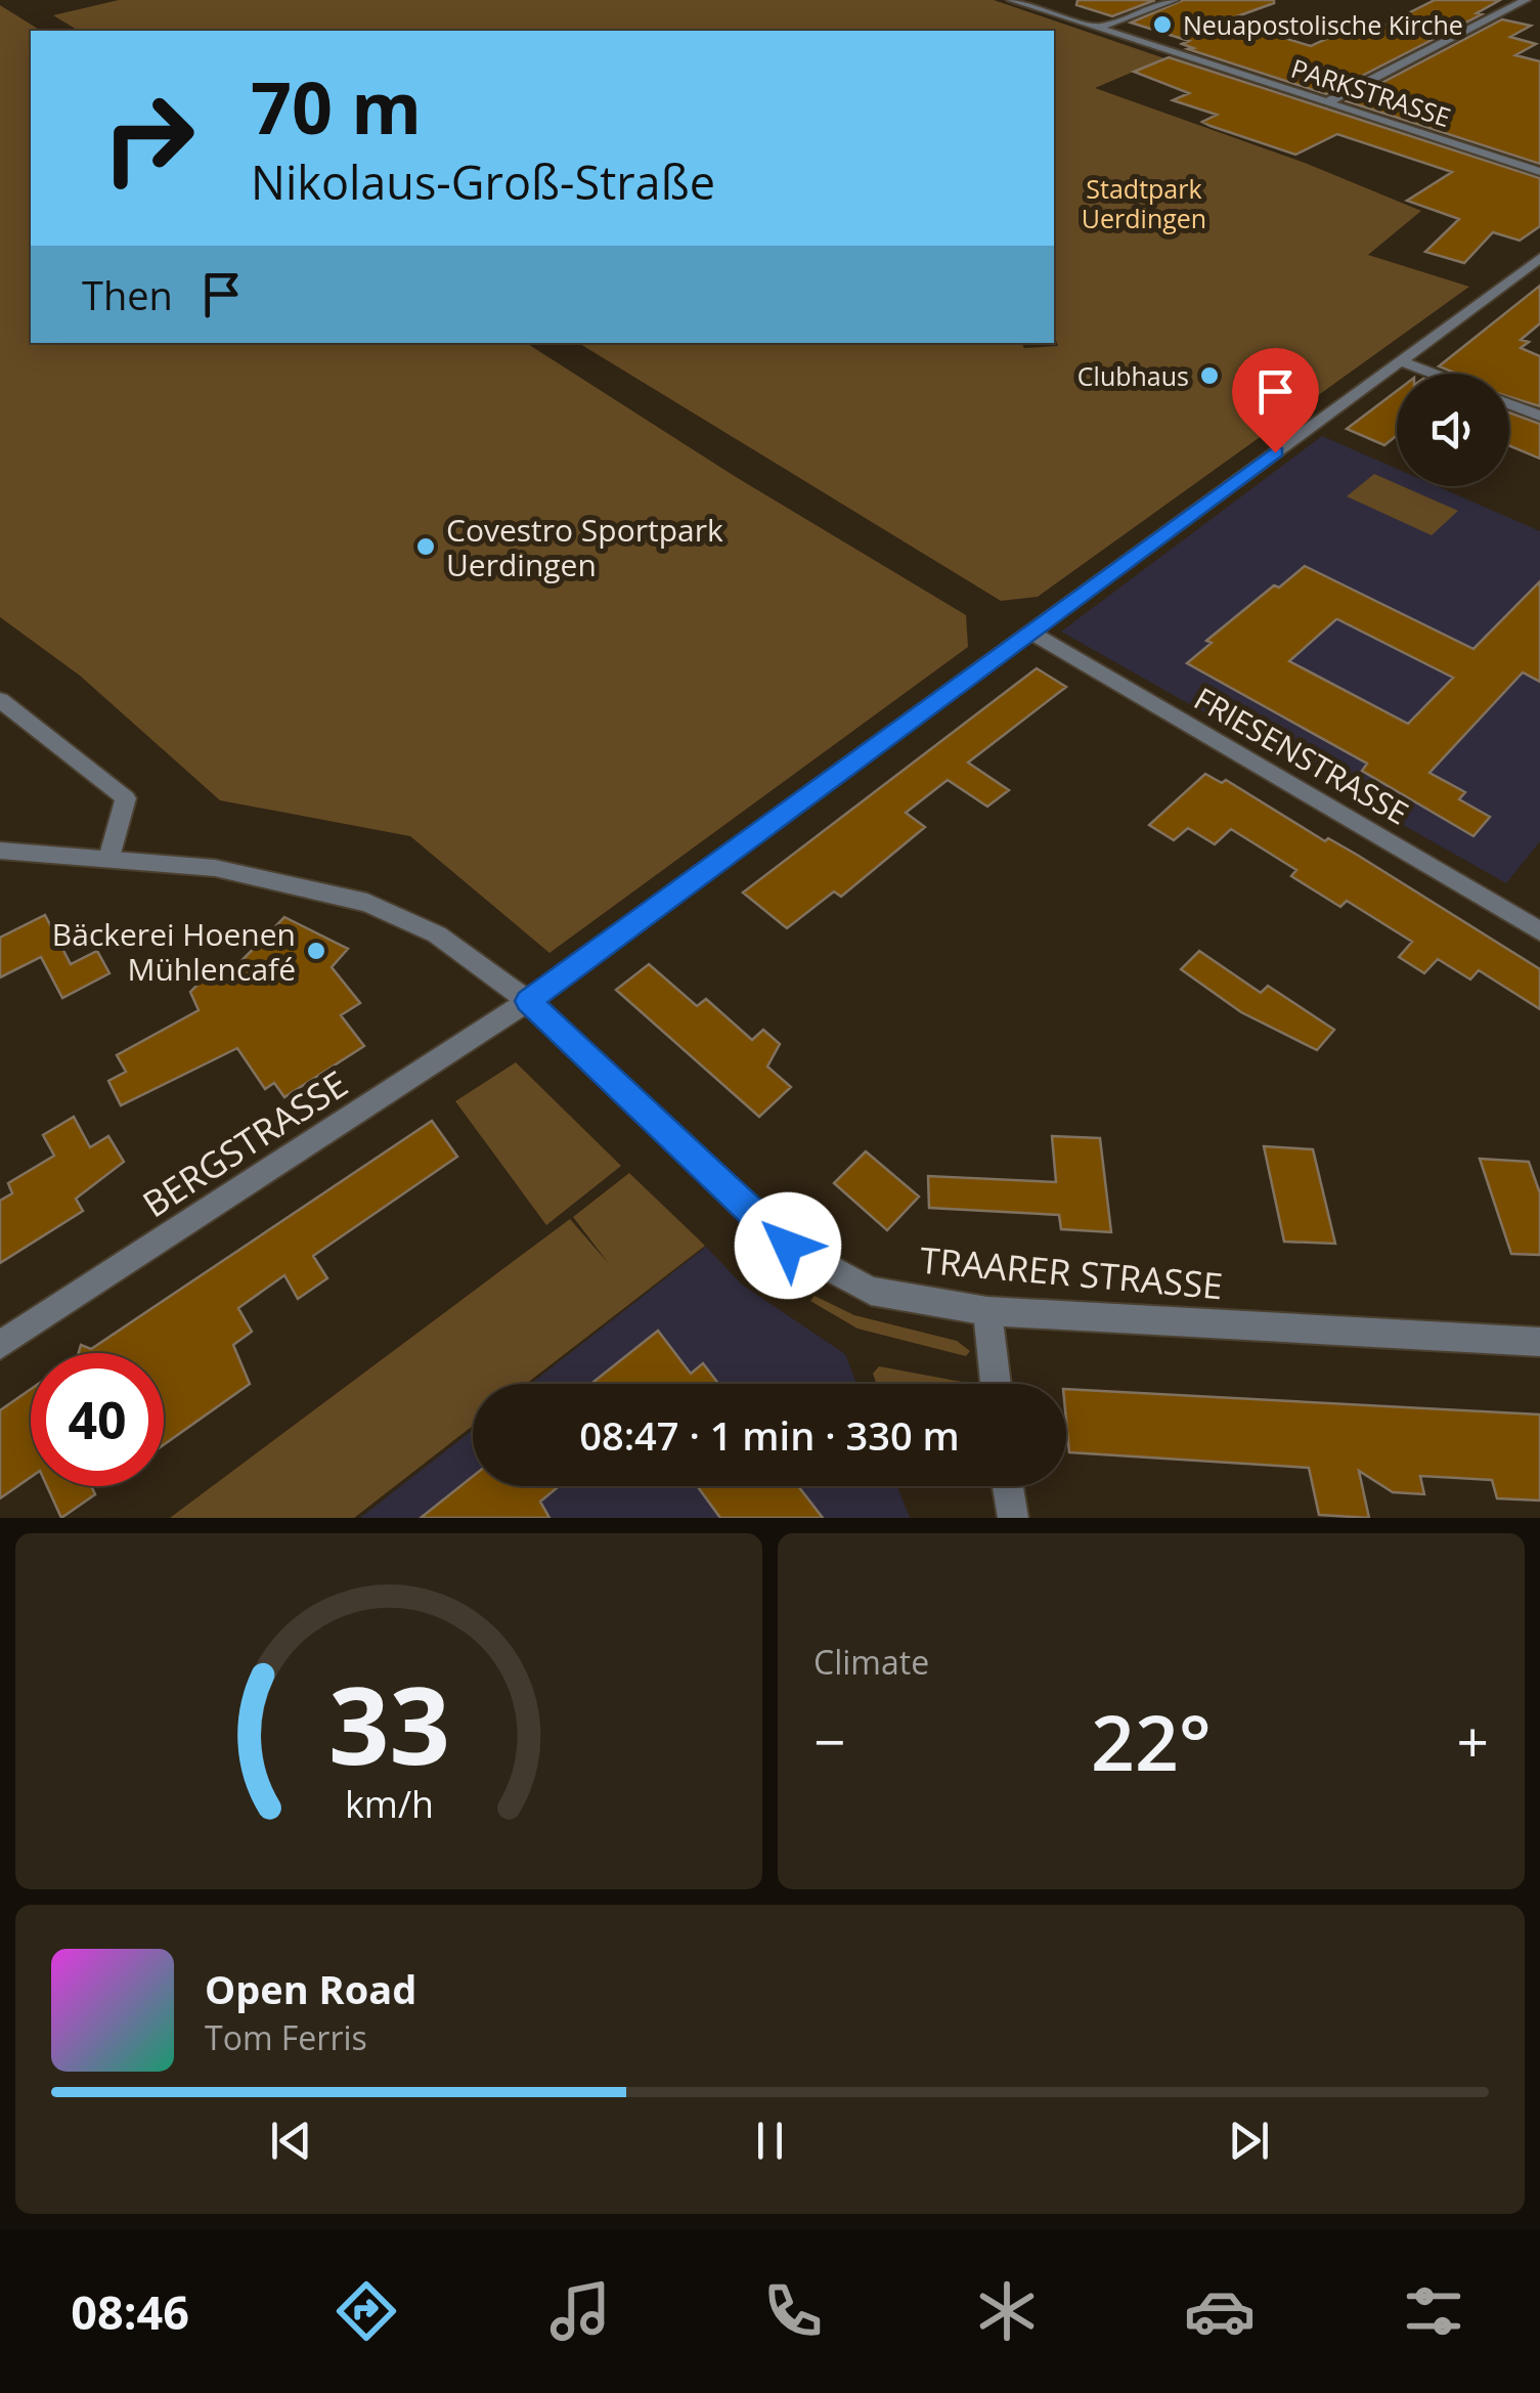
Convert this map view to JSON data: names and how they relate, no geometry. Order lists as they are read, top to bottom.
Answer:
{
  "streets": {
    "street": [
      "PARKSTRASSE",
      "FRIESENSTRASSE",
      "BERGSTRASSE",
      "TRAARER STRASSE"
    ]
  },
  "crossings": [
    ["FRIESENSTRASSE", "BERGSTRASSE"],
    ["BERGSTRASSE", "TRAARER STRASSE"]
  ],
  "parks": ["Stadtpark Uerdingen"],
  "places": [
    "Neuapostolische Kirche",
    "Clubhaus",
    "Covestro Sportpark Uerdingen",
    "Bäckerei Hoenen Mühlencafé"
  ],
  "page": {
    "turn": ["70 m", "Nikolaus-Groß-Straße"],
    "then": "Then",
    "limit": "40",
    "trip": "08:47 · 1 min · 330 m",
    "tile": "Climate",
    "heat": ["−", "22°", "+"],
    "song": ["Open Road", "Tom Ferris"],
    "tabs": "08:46",
    "gauge": ["33", "km/h"]
  }
}
